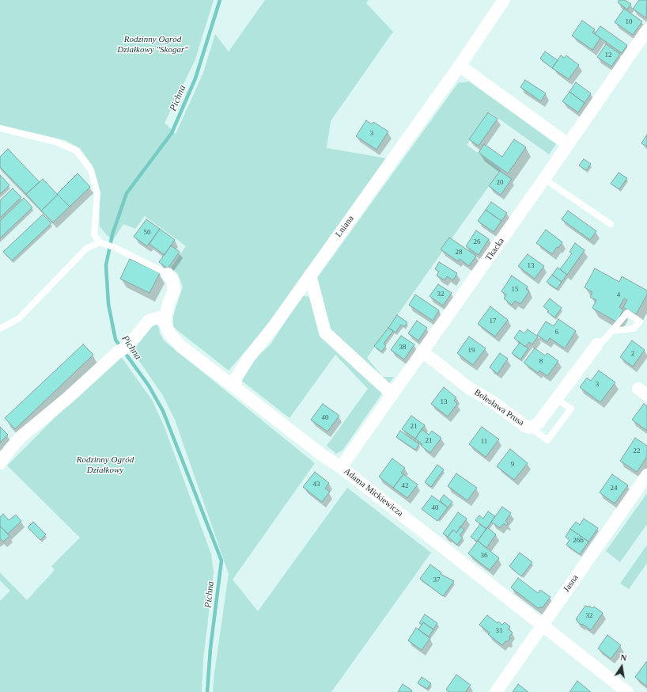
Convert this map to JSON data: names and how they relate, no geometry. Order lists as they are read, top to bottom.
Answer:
{
  "streets": {
    "street": [
      "Lniana",
      "Tkacka",
      "Bolesława Prusa",
      "Adama Mickiewicza",
      "Jasna"
    ]
  },
  "crossings": [
    ["Lniana", "Adama Mickiewicza"],
    ["Tkacka", "Bolesława Prusa"],
    ["Tkacka", "Adama Mickiewicza"],
    ["Adama Mickiewicza", "Jasna"]
  ],
  "water": ["Pichna"],
  "parks": ["Rodzinny Ogród Działkowy \"Skogar\"", "Rodzinny Ogród Działkowy"],
  "house_numbers": [
    "10",
    "12",
    "3",
    "20",
    "50",
    "26",
    "28",
    "13",
    "15",
    "32",
    "4",
    "17",
    "6",
    "38",
    "19",
    "2",
    "8",
    "3",
    "13",
    "40",
    "21",
    "21",
    "11",
    "22",
    "9",
    "43",
    "42",
    "24",
    "40",
    "26b",
    "36",
    "37",
    "32",
    "31"
  ],
  "north": "top"
}
